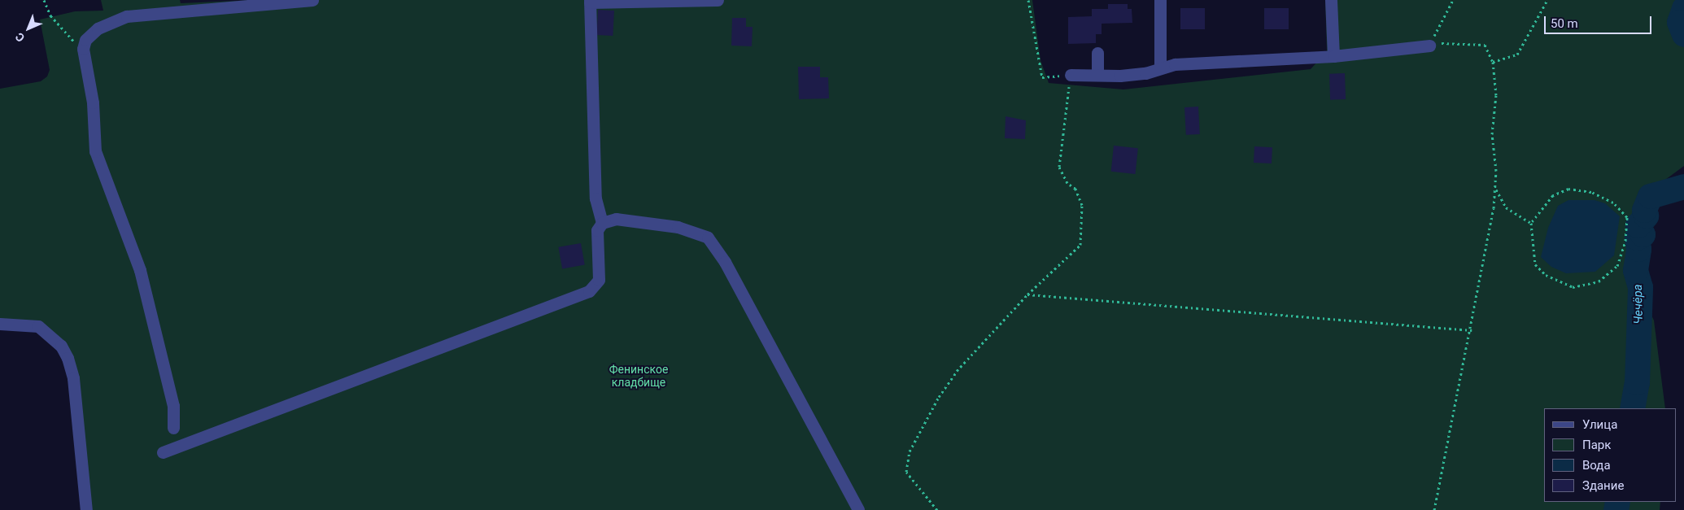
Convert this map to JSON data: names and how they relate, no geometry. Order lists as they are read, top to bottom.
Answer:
{
  "water": ["Чечёра"],
  "parks": ["Фенинское кладбище"],
  "legend": [
    "Улица",
    "Парк",
    "Вода",
    "Здание"
  ],
  "scale_bar": "50 m",
  "north": "bottom left"
}
